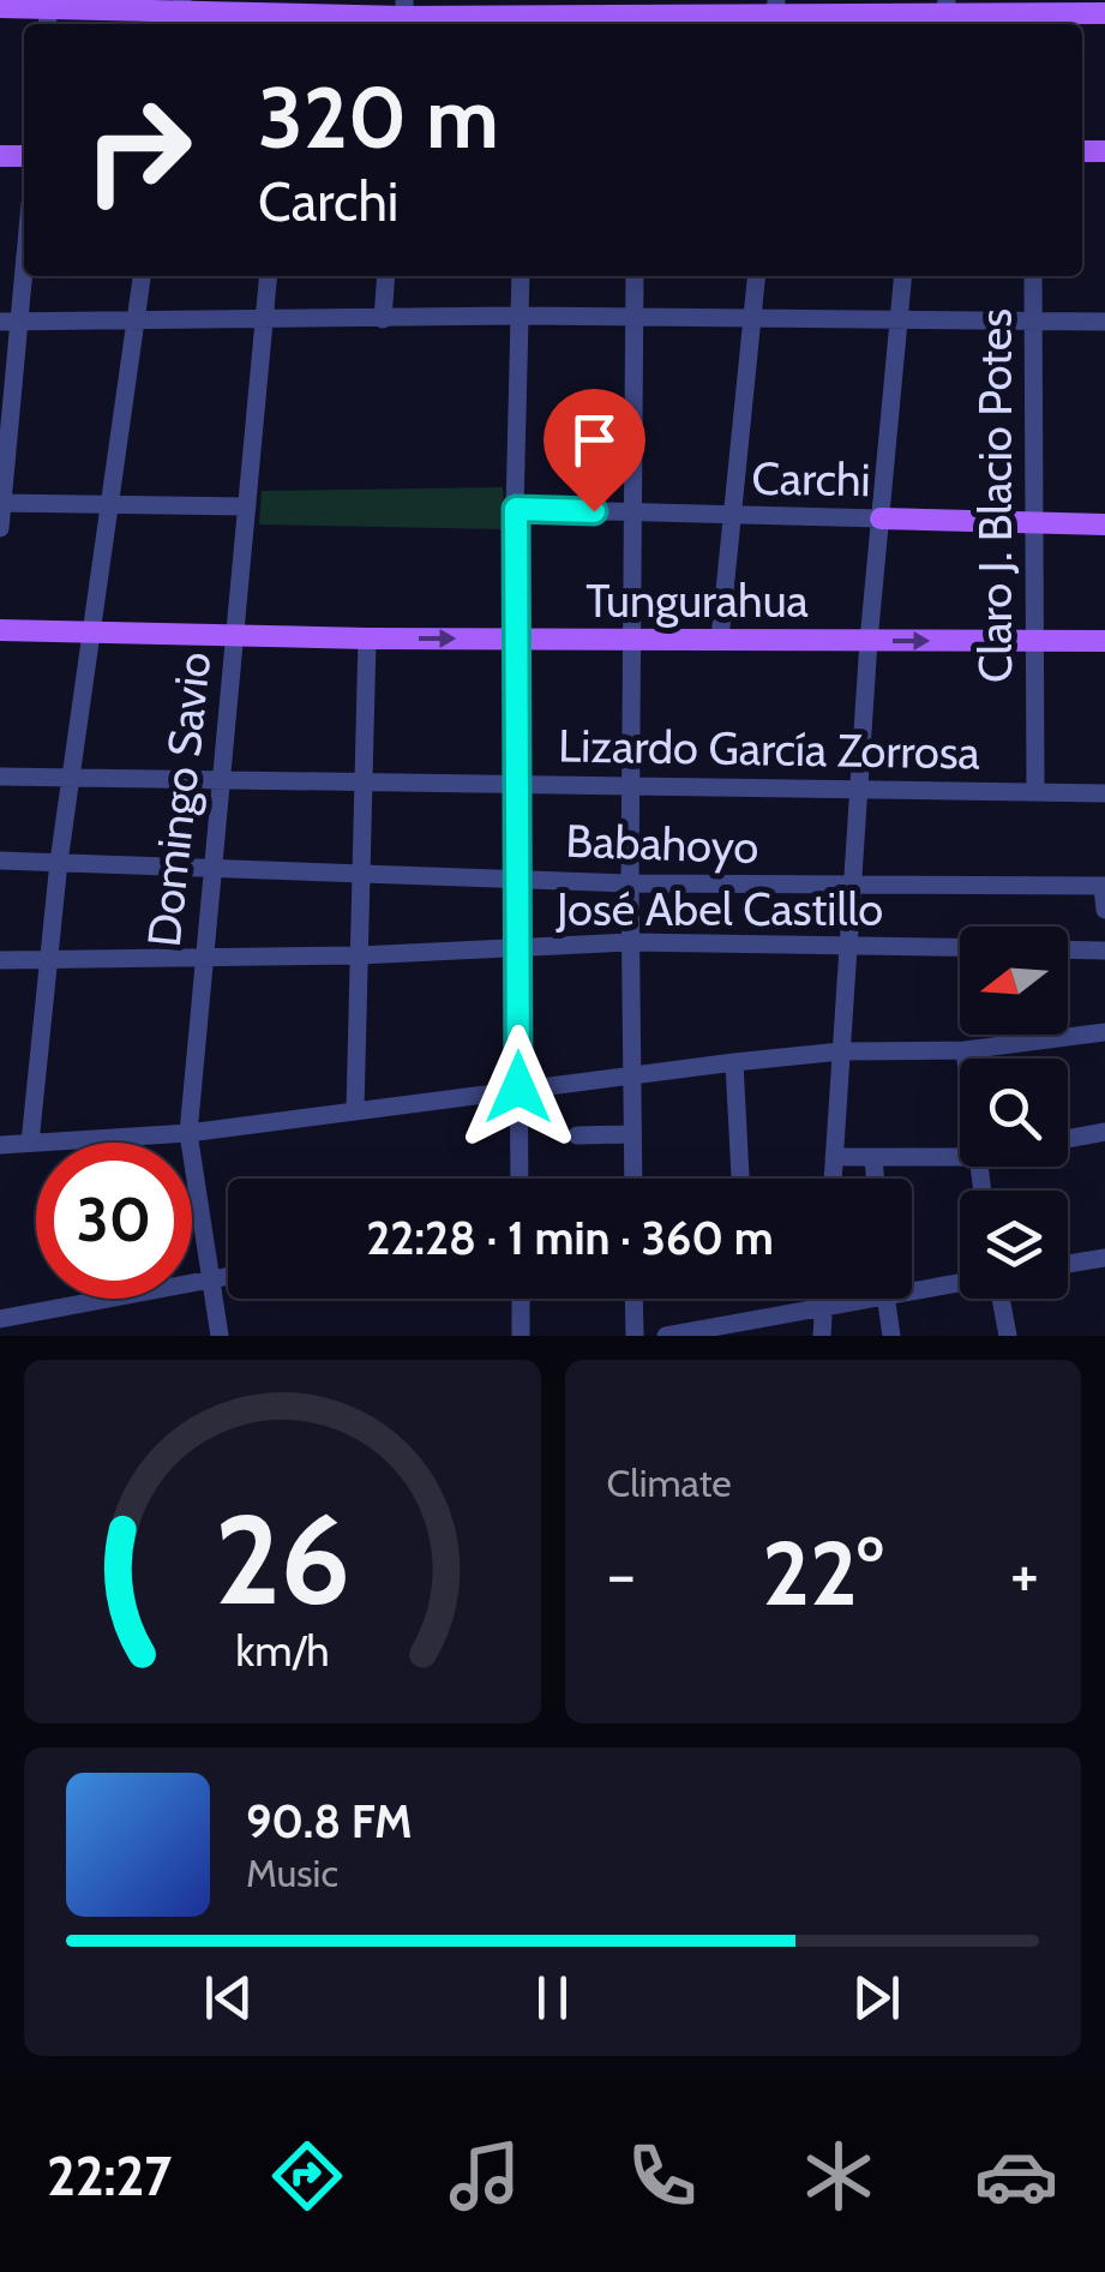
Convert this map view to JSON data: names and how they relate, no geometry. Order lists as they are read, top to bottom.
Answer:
{
  "streets": {
    "main road": ["Carchi", "Tungurahua"],
    "street": [
      "Claro J. Blacio Potes",
      "Lizardo García Zorrosa",
      "Domingo Savio",
      "Babahoyo",
      "José Abel Castillo"
    ]
  },
  "crossings": [
    ["Carchi", "Claro J. Blacio Potes"],
    ["Claro J. Blacio Potes", "Tungurahua"],
    ["Claro J. Blacio Potes", "Lizardo García Zorrosa"],
    ["Tungurahua", "Domingo Savio"],
    ["Lizardo García Zorrosa", "Domingo Savio"],
    ["Domingo Savio", "Babahoyo"],
    ["Domingo Savio", "José Abel Castillo"]
  ],
  "north": "left",
  "page": {
    "turn": ["320 m", "Carchi"],
    "limit": "30",
    "trip": "22:28 · 1 min · 360 m",
    "tile": "Climate",
    "heat": ["−", "22°", "+"],
    "song": ["90.8 FM", "Music"],
    "tabs": "22:27",
    "gauge": ["26", "km/h"]
  }
}
